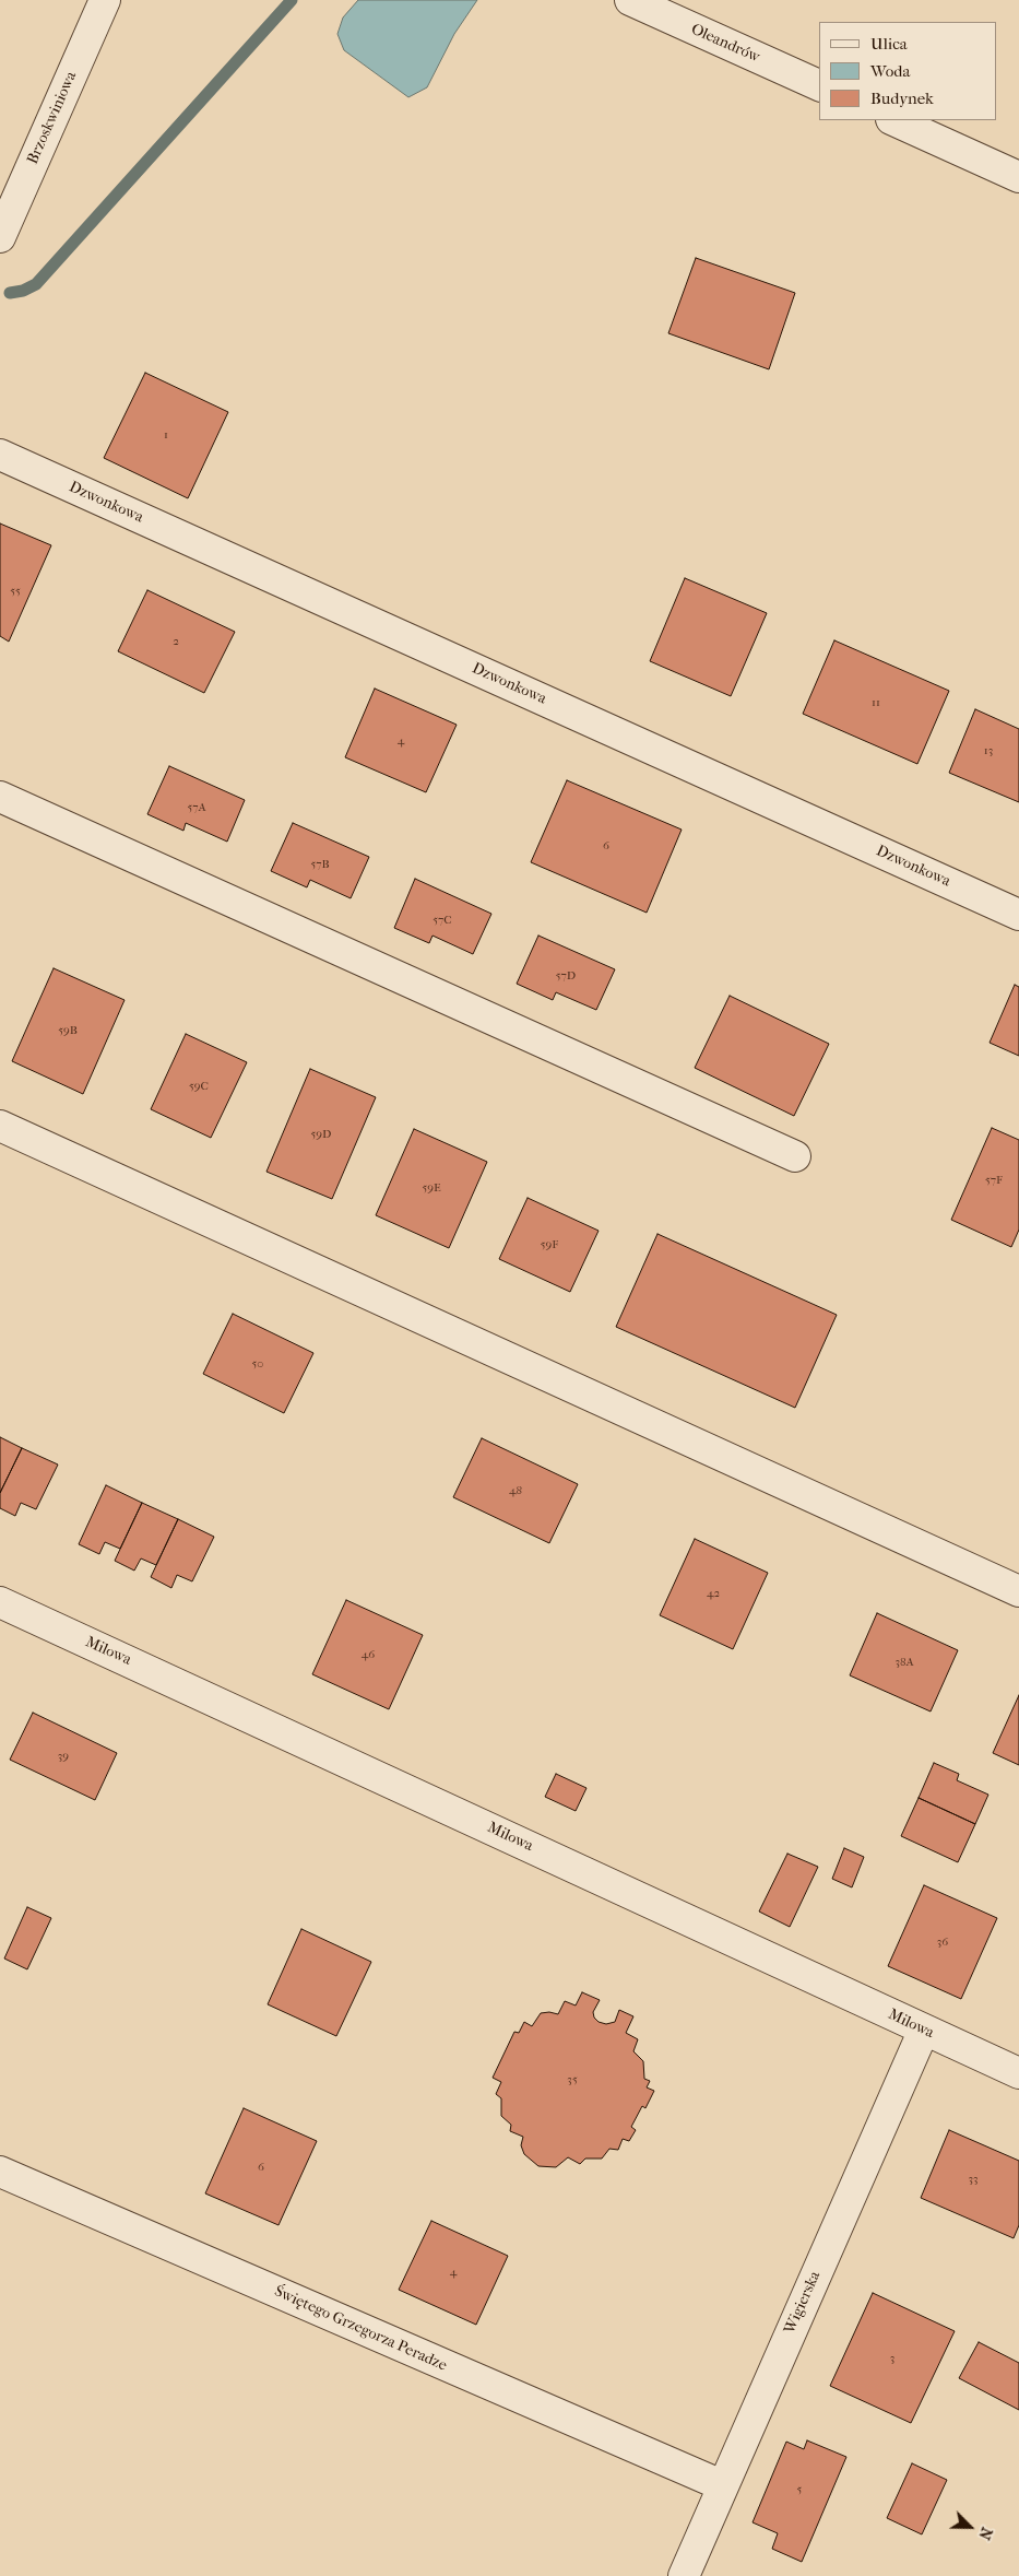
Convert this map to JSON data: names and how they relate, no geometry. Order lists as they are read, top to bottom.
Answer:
{
  "streets": {
    "street": [
      "Oleandrów",
      "Brzoskwiniowa",
      "Dzwonkowa",
      "Milowa",
      "Wigierska",
      "Świętego Grzegorza Peradze"
    ]
  },
  "crossings": [
    ["Milowa", "Wigierska"],
    ["Wigierska", "Świętego Grzegorza Peradze"]
  ],
  "house_numbers": [
    "1",
    "55",
    "2",
    "11",
    "4",
    "13",
    "57A",
    "6",
    "57B",
    "57C",
    "57D",
    "59B",
    "59C",
    "59D",
    "57F",
    "59E",
    "59F",
    "50",
    "48",
    "42",
    "46",
    "38A",
    "39",
    "36",
    "35",
    "6",
    "33",
    "4",
    "3",
    "5"
  ],
  "legend": ["Ulica", "Woda", "Budynek"],
  "north": "bottom right"
}
